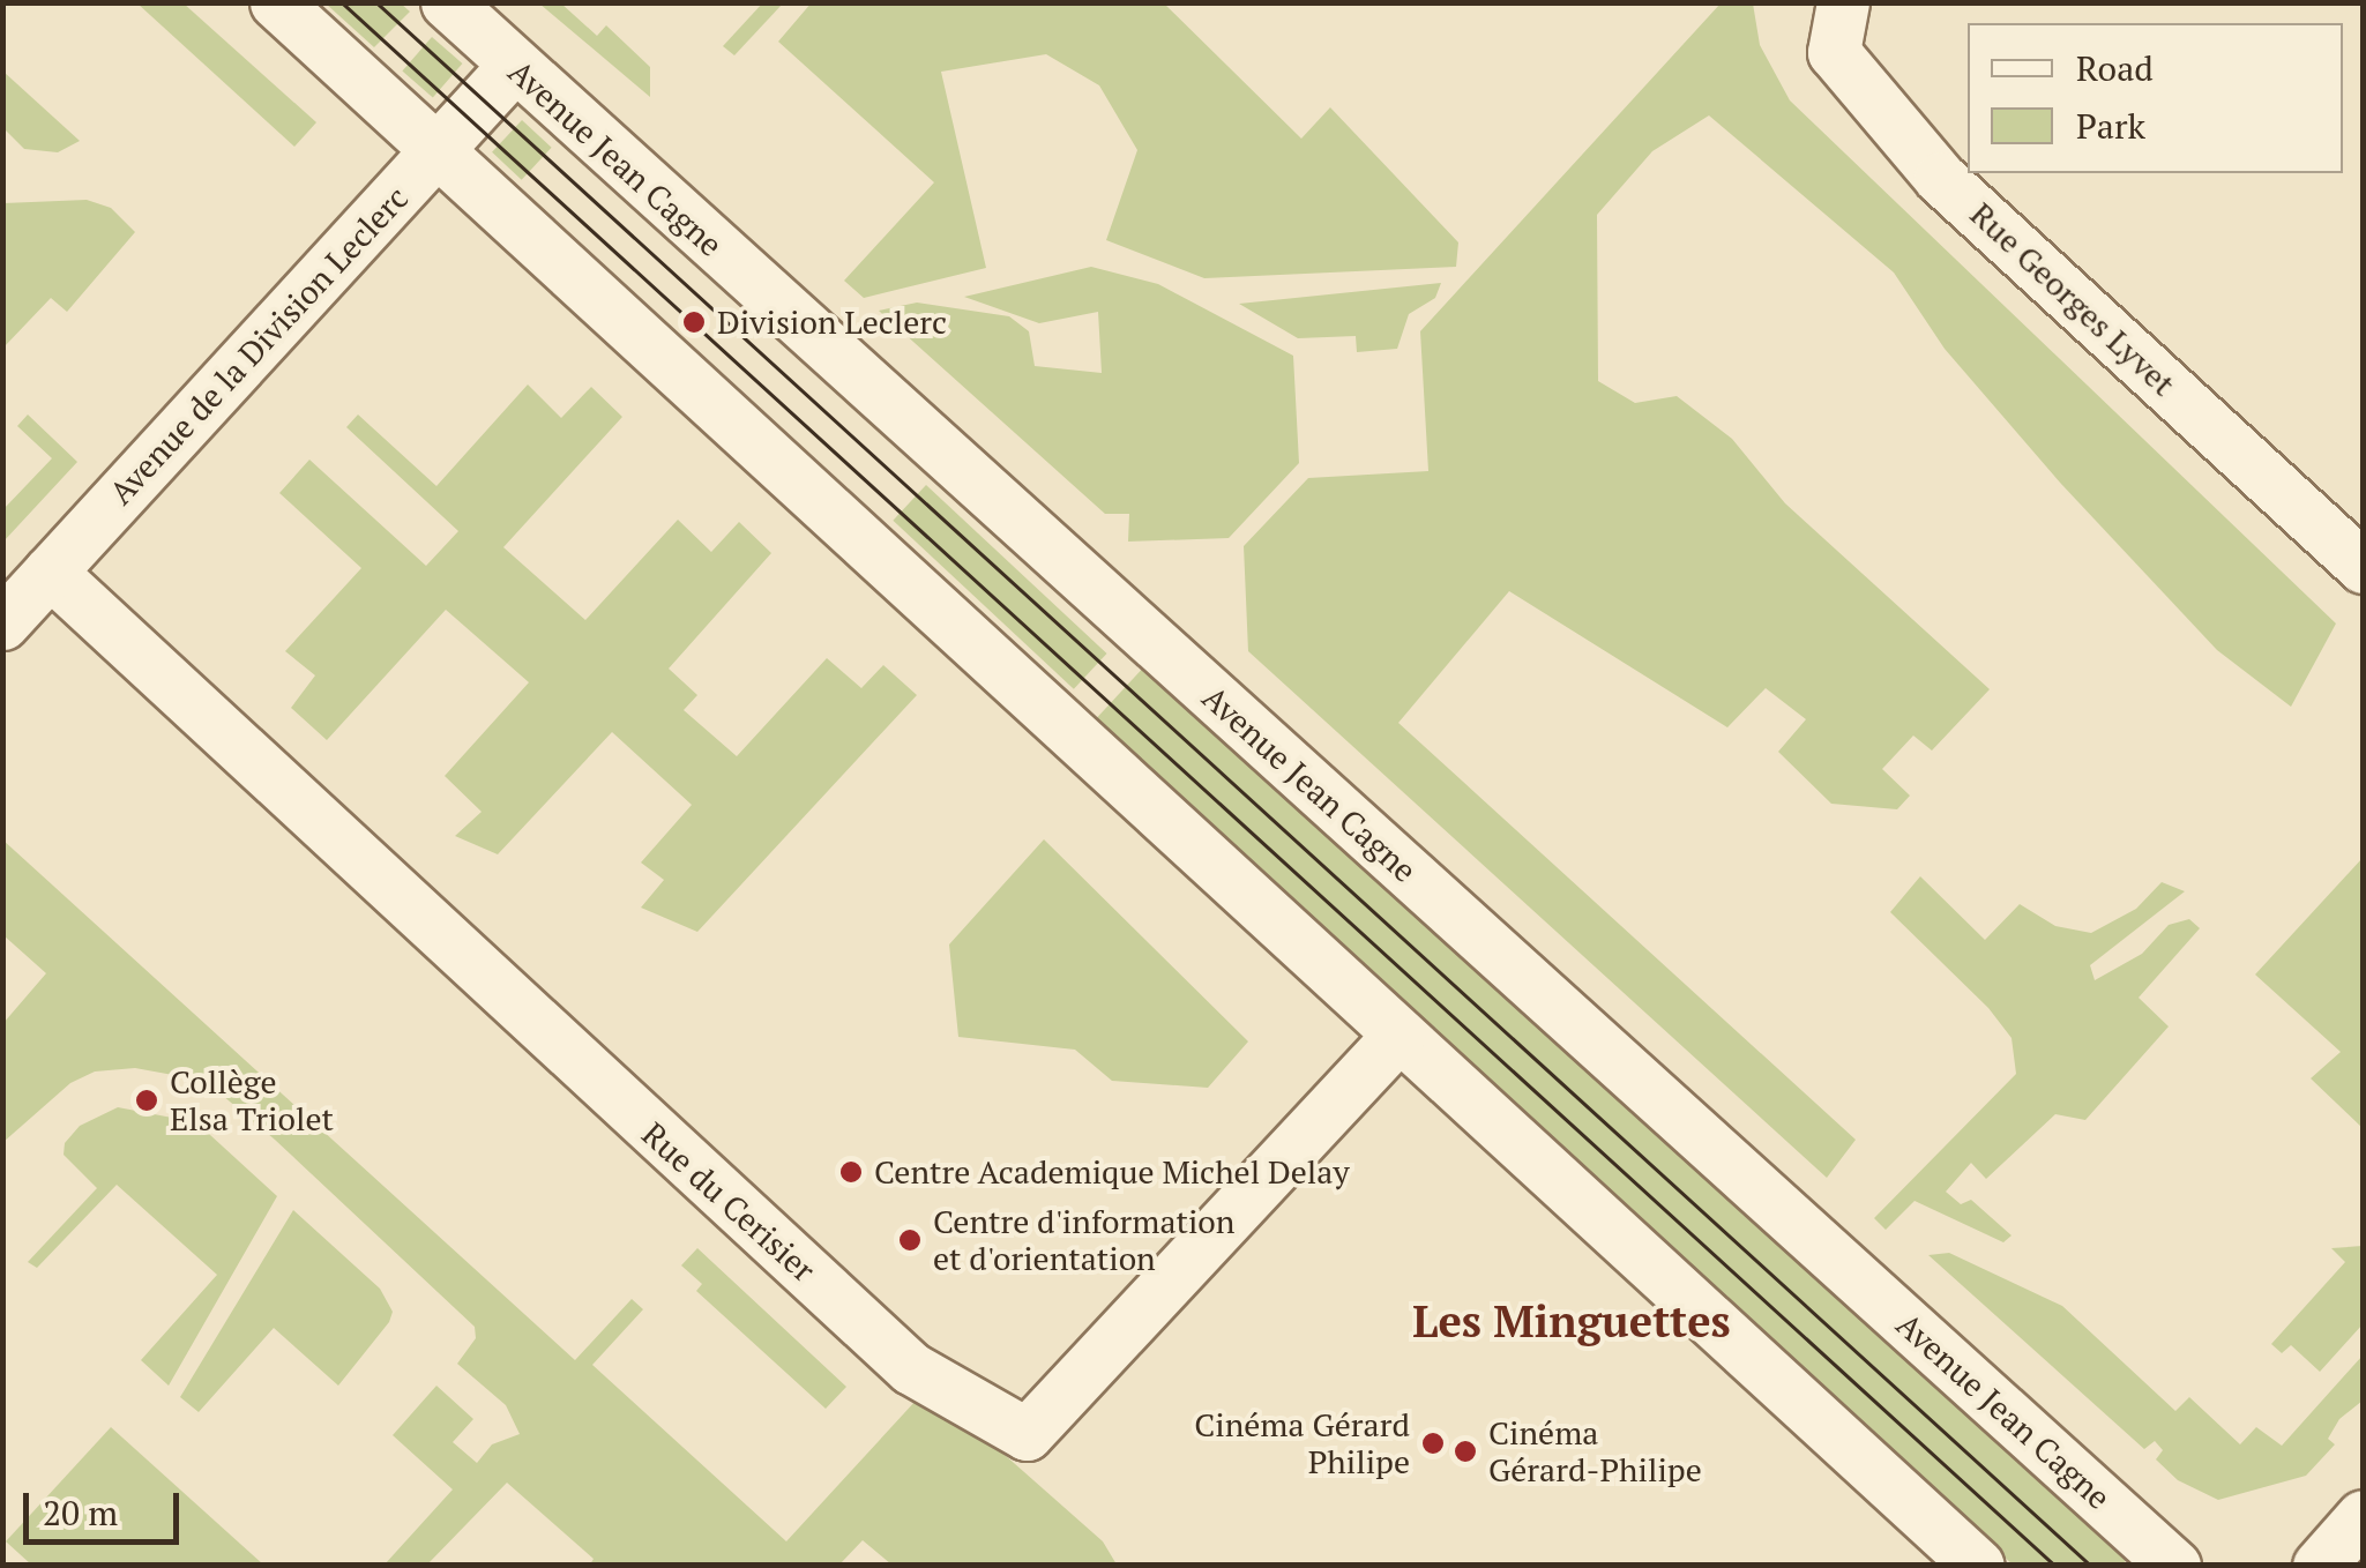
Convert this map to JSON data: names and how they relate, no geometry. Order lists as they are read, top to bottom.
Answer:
{
  "streets": {
    "street": [
      "Avenue Jean Cagne",
      "Rue Georges Lyvet",
      "Avenue de la Division Leclerc",
      "Rue du Cerisier"
    ]
  },
  "crossings": [
    ["Avenue Jean Cagne", "Avenue de la Division Leclerc"],
    ["Avenue de la Division Leclerc", "Rue du Cerisier"]
  ],
  "districts": ["Les Minguettes"],
  "places": [
    "Division Leclerc",
    "Collège Elsa Triolet",
    "Centre Academique Michel Delay",
    "Centre d'information et d'orientation",
    "Cinéma Gérard Philipe",
    "Cinéma Gérard-Philipe"
  ],
  "legend": ["Road", "Park"],
  "scale_bar": "20 m"
}
